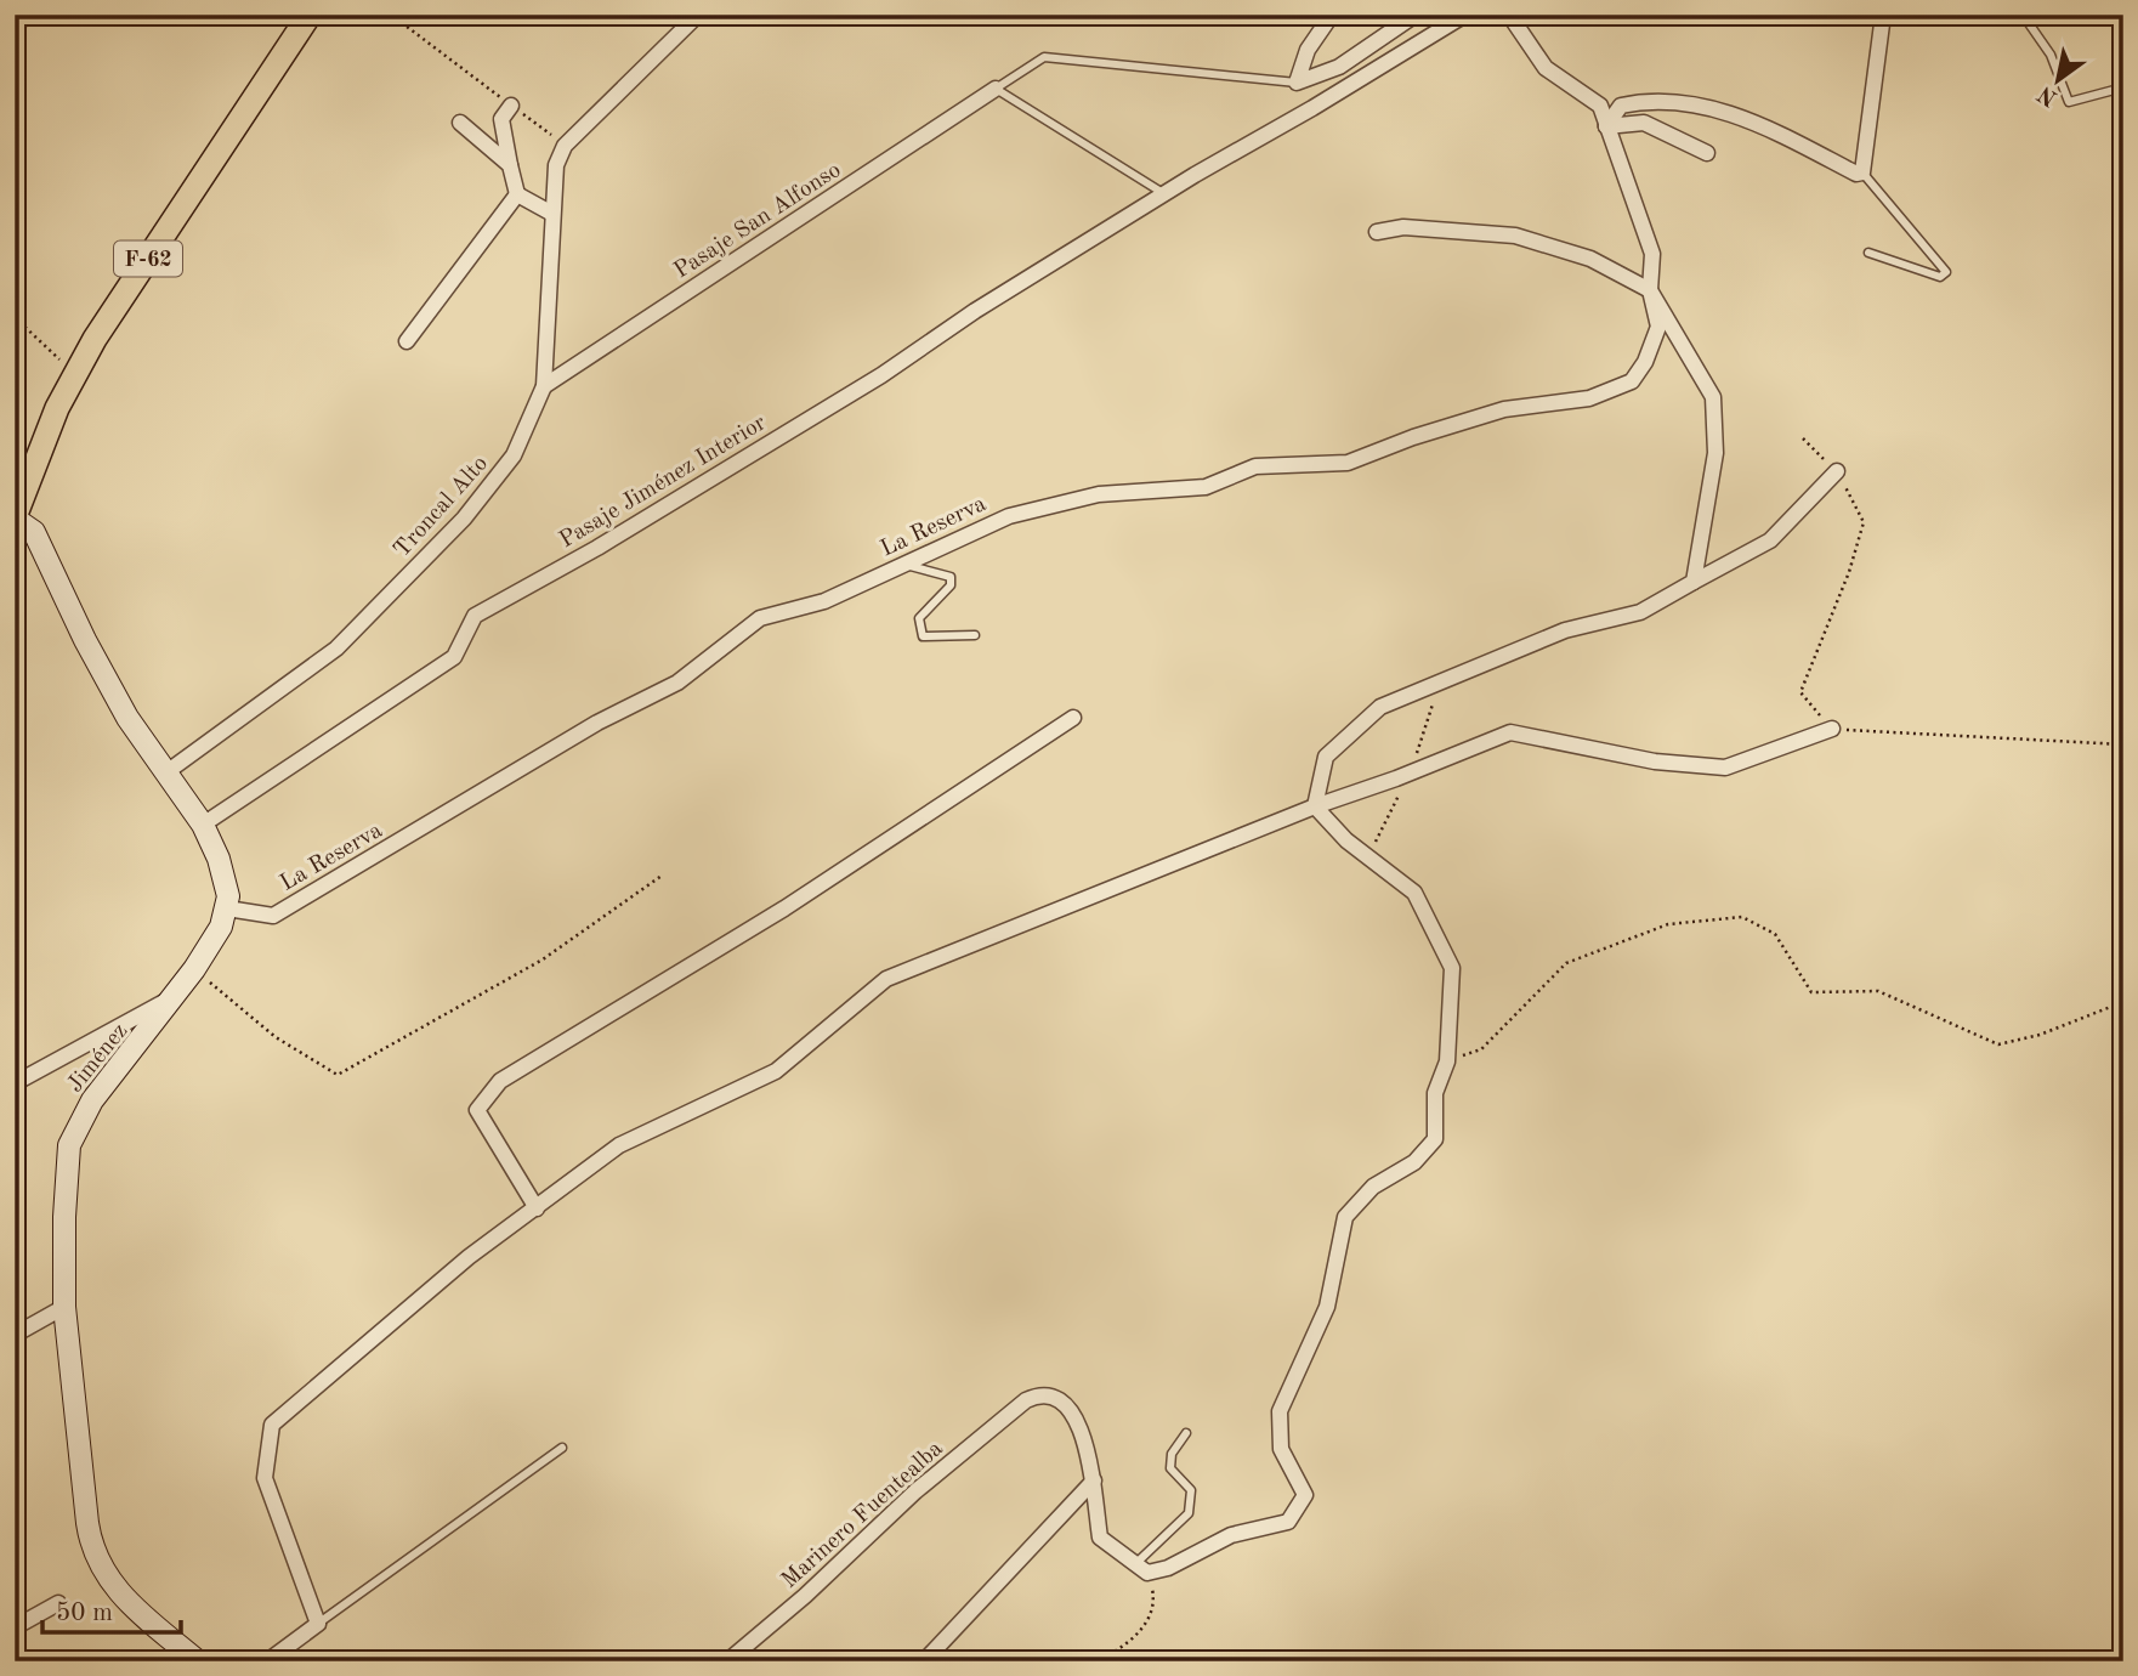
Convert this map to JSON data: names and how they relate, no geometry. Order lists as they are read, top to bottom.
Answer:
{
  "streets": {
    "main road": ["F-62"],
    "street": [
      "Pasaje San Alfonso",
      "Pasaje Jiménez Interior",
      "Troncal Alto",
      "La Reserva",
      "Jiménez",
      "Marinero Fuentealba"
    ]
  },
  "crossings": [
    ["Pasaje San Alfonso", "Troncal Alto"],
    ["La Reserva", "Jiménez"]
  ],
  "scale_bar": "50 m",
  "north": "bottom left"
}
